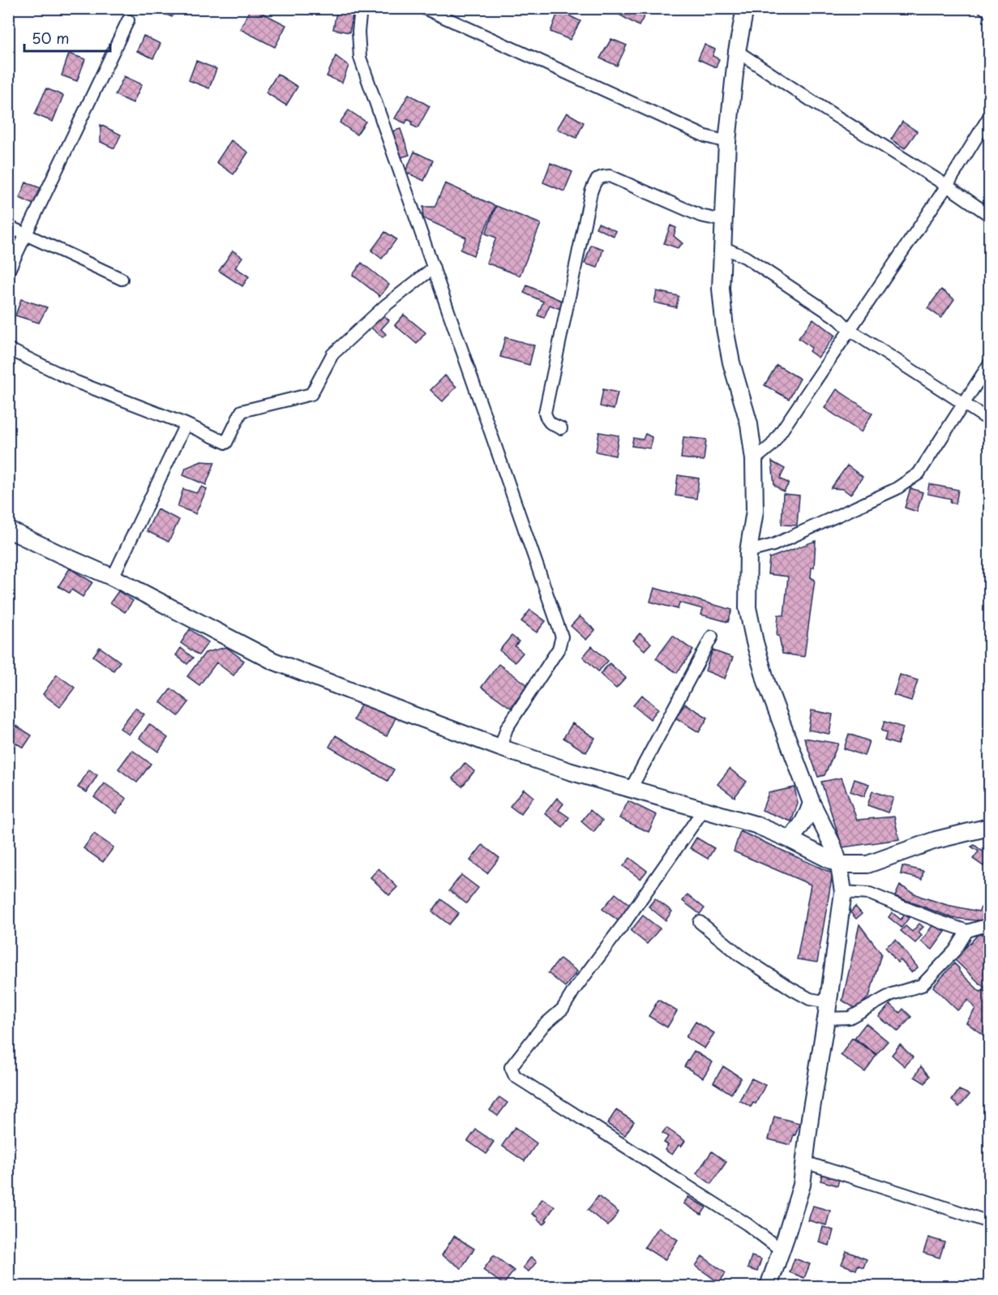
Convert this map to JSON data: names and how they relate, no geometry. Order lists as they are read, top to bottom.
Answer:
{
  "scale_bar": "50 m"
}
